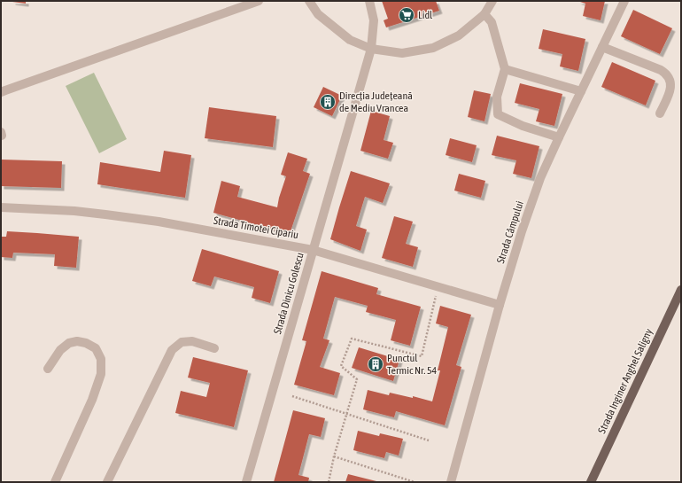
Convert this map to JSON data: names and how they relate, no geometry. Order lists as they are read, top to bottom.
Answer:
{
  "streets": {
    "main road": ["Strada Inginer Anghel Saligny"],
    "street": ["Strada Timotei Cipariu", "Strada Câmpului", "Strada Dinicu Golescu"]
  },
  "crossings": [
    ["Strada Timotei Cipariu", "Strada Câmpului"],
    ["Strada Timotei Cipariu", "Strada Dinicu Golescu"]
  ],
  "places": {
    "supermarket": ["Lidl"],
    "building": ["Direcția Județeană de Mediu Vrancea", "Punctul Termic Nr. 54"]
  }
}
